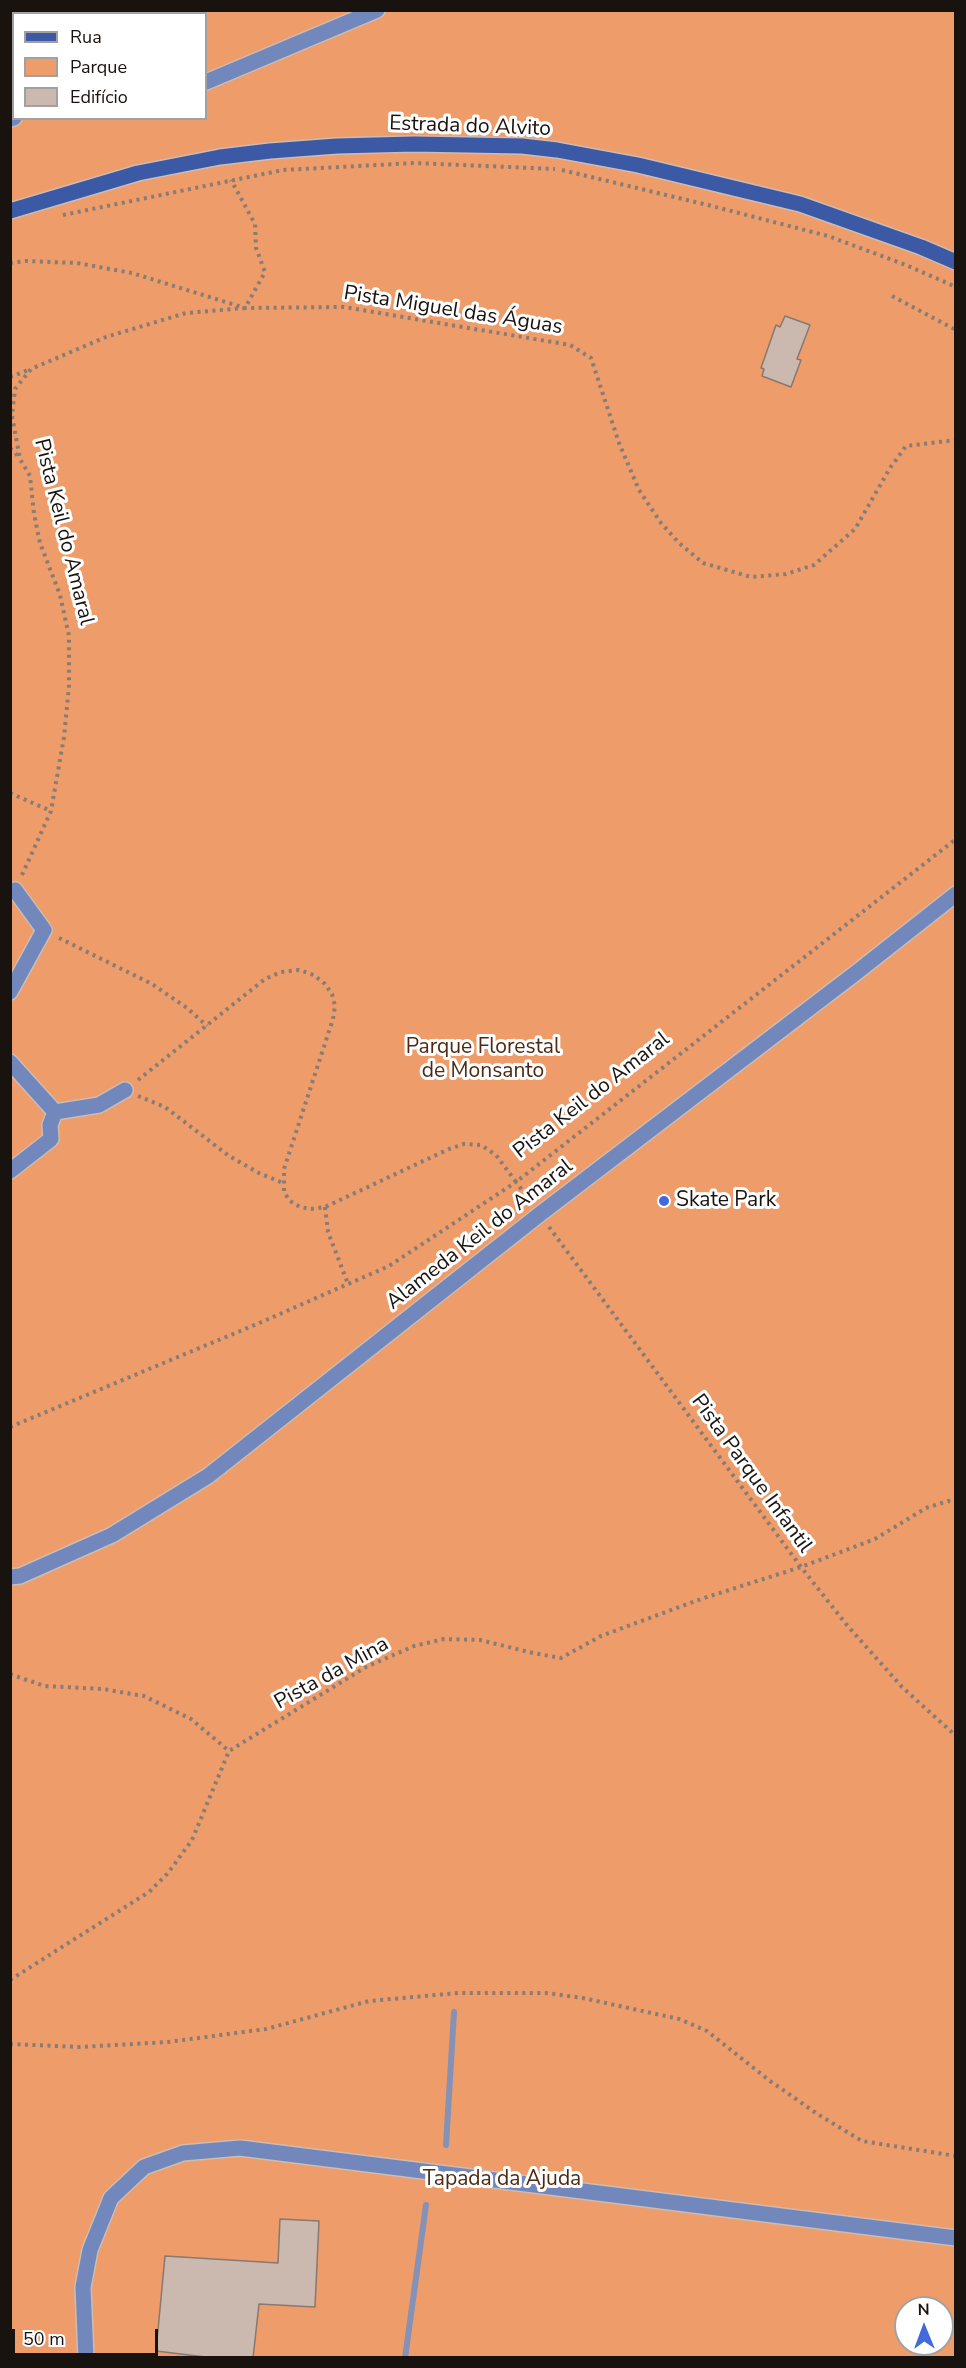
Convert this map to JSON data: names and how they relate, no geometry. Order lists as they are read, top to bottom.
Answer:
{
  "streets": {
    "street": ["Estrada do Alvito", "Alameda Keil do Amaral"],
    "path": [
      "Pista Miguel das Águas",
      "Pista Keil do Amaral",
      "Pista Parque Infantil",
      "Pista da Mina"
    ]
  },
  "crossings": [
    ["Pista Keil do Amaral", "Pista Parque Infantil"],
    ["Alameda Keil do Amaral", "Pista Parque Infantil"],
    ["Pista Parque Infantil", "Pista da Mina"]
  ],
  "parks": ["Parque Florestal de Monsanto", "Tapada da Ajuda"],
  "places": ["Skate Park"],
  "legend": ["Rua", "Parque", "Edifício"],
  "scale_bar": "50 m",
  "north": "top"
}
